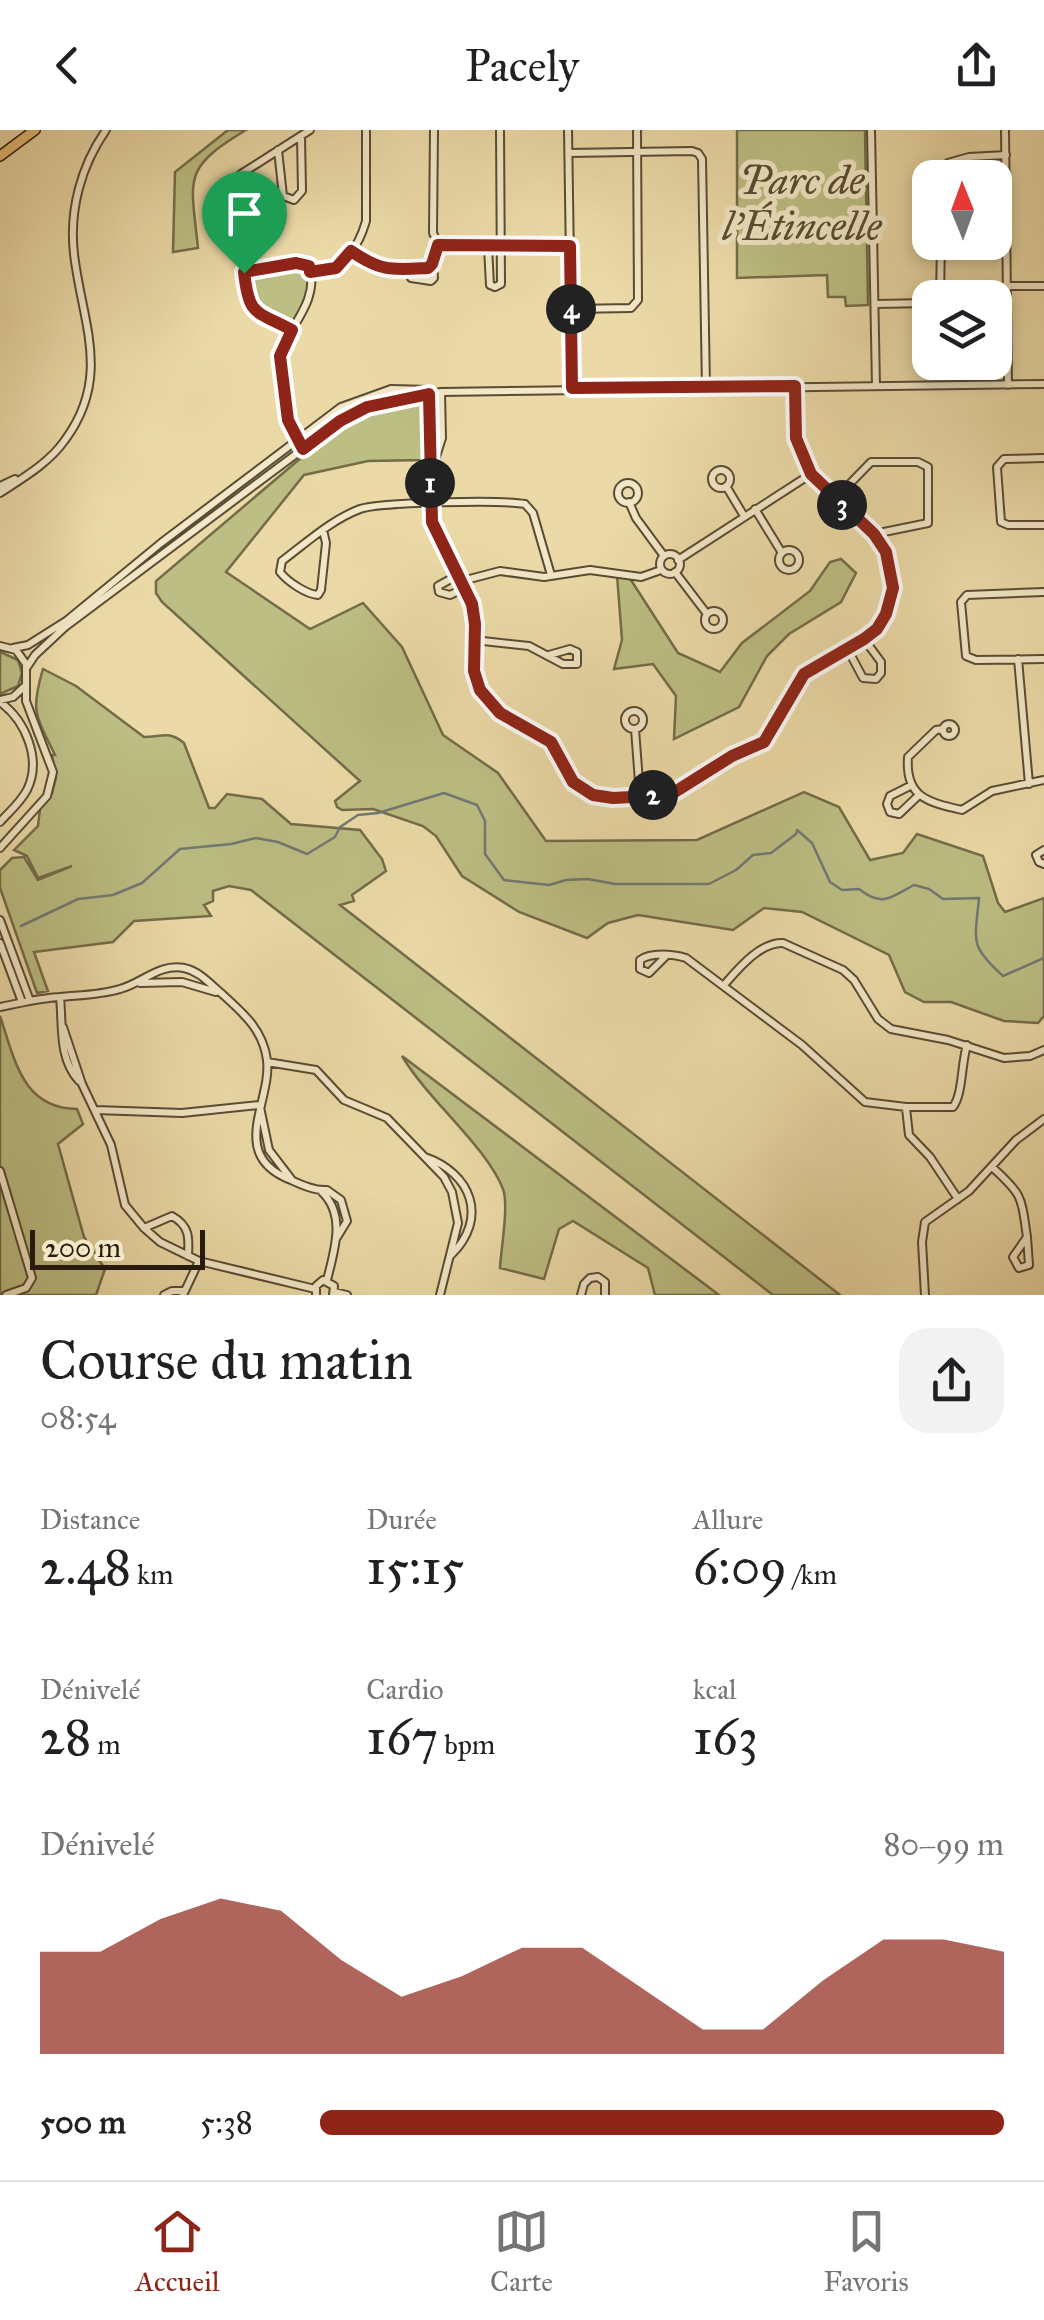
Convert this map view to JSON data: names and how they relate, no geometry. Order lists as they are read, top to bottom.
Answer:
{
  "parks": ["Parc de l'Étincelle"],
  "scale_bar": "200 m",
  "north": "top",
  "page": {
    "header": "Pacely",
    "pins": [
      "4",
      "1",
      "3",
      "2"
    ],
    "scale": "200 m",
    "heading": ["Course du matin", "08:54"],
    "stats": [
      ["Distance", "2.48 km"],
      ["Durée", "15:15"],
      ["Allure", "6:09 /km"],
      ["Dénivelé", "28 m"],
      ["Cardio", "167 bpm"],
      ["kcal", "163"]
    ],
    "chart": ["Dénivelé", "80–99 m"],
    "list": [
      {
        "name": "500 m",
        "note": "5:38"
      }
    ],
    "tabs": ["Accueil", "Carte", "Favoris"]
  }
}
